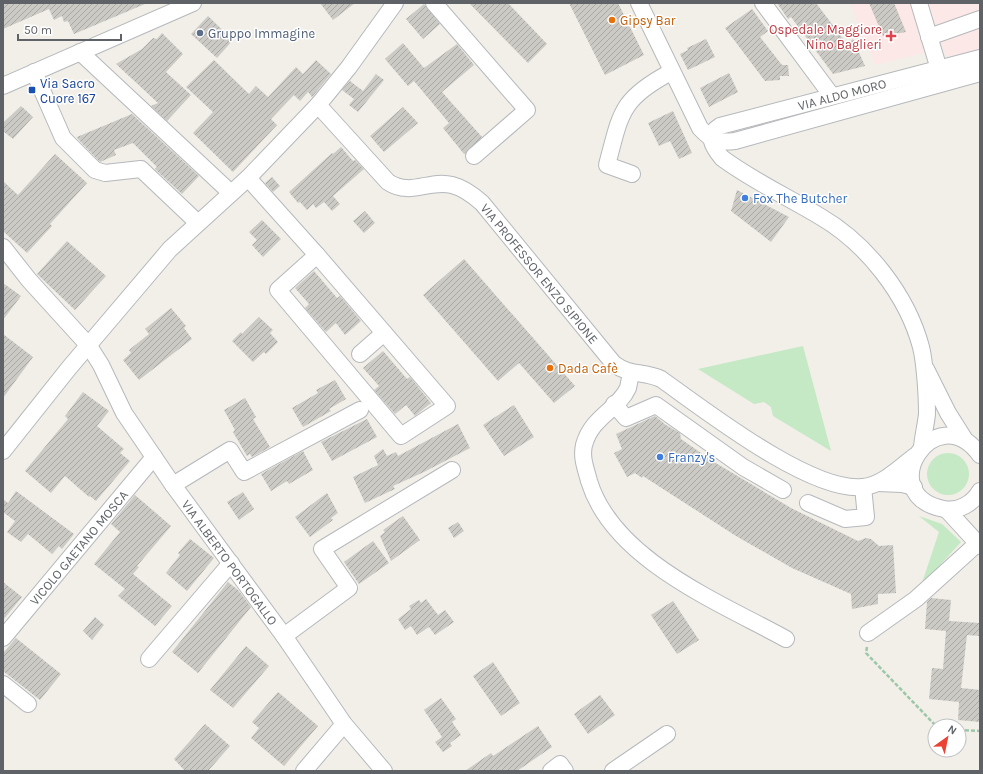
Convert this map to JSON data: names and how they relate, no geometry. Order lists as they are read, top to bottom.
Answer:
{
  "streets": {
    "street": [
      "VIA ALDO MORO",
      "VIA PROFESSOR ENZO SIPIONE",
      "VICOLO GAETANO MOSCA",
      "VIA ALBERTO PORTOGALLO"
    ]
  },
  "crossings": [
    ["VICOLO GAETANO MOSCA", "VIA ALBERTO PORTOGALLO"]
  ],
  "places": {
    "other": [
      "Gipsy Bar",
      "Gruppo Immagine",
      "Fox The Butcher",
      "Dada Cafè",
      "Franzy's"
    ],
    "health": ["Ospedale Maggiore Nino Baglieri"],
    "transit": ["Via Sacro Cuore 167"]
  },
  "scale_bar": "50 m",
  "north": "top right"
}
